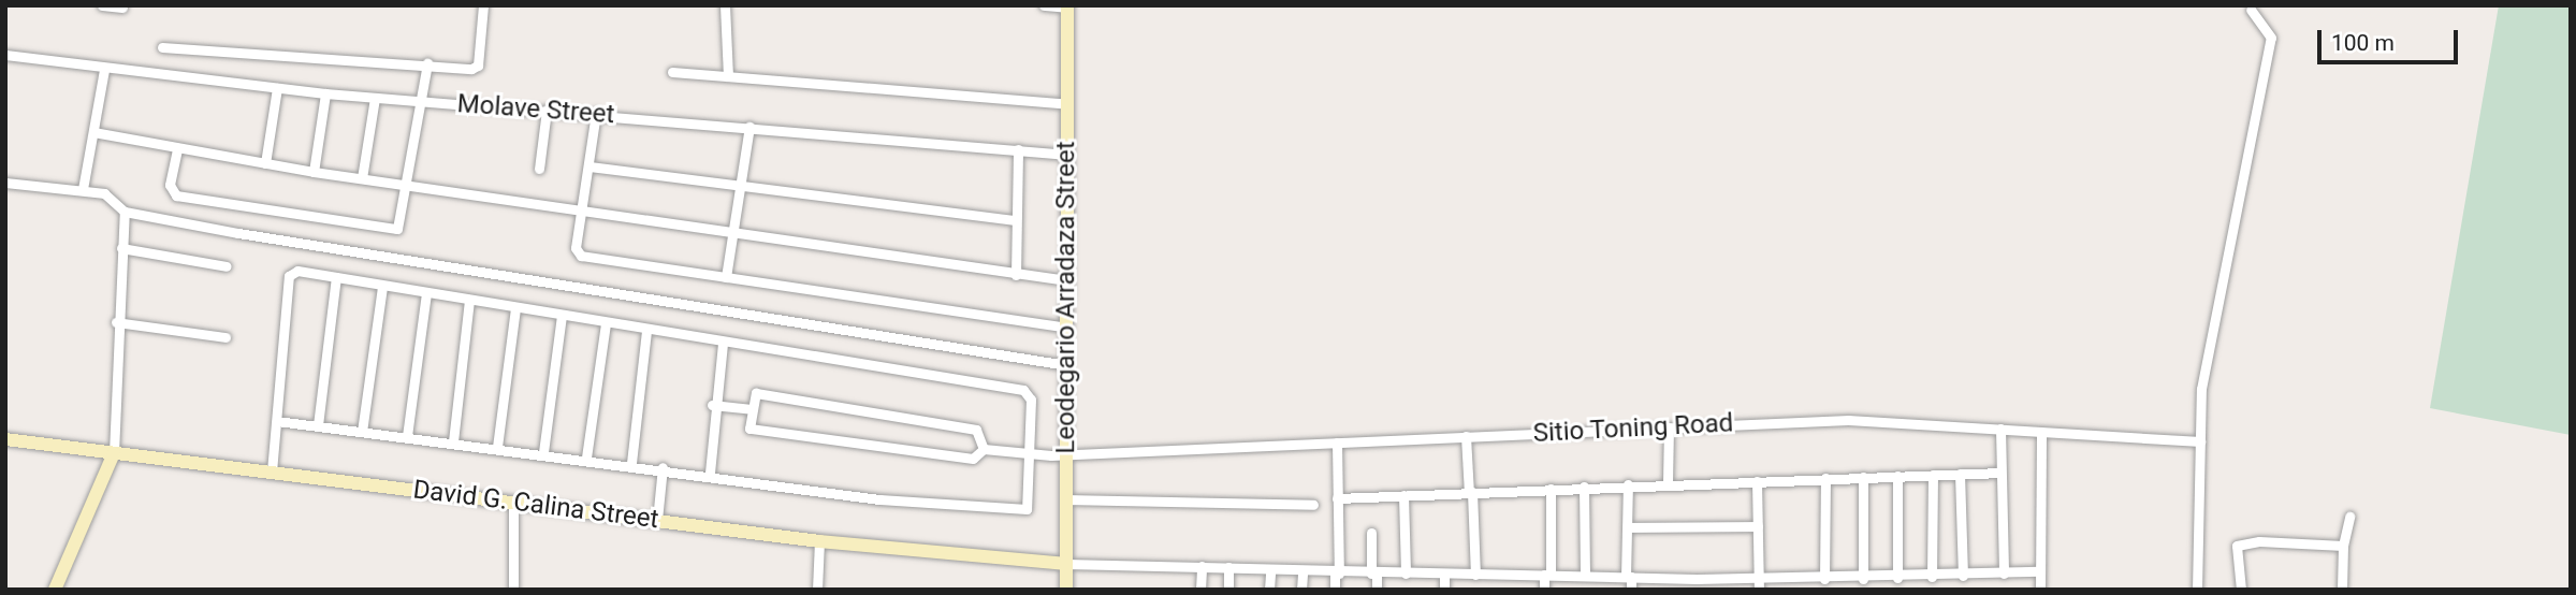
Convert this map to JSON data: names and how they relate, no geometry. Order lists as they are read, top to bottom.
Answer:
{
  "streets": {
    "street": [
      "Molave Street",
      "Leodegario Arradaza Street",
      "Sitio Toning Road",
      "David G. Calina Street"
    ]
  },
  "crossings": [
    ["Molave Street", "Leodegario Arradaza Street"],
    ["Leodegario Arradaza Street", "Sitio Toning Road"],
    ["Leodegario Arradaza Street", "David G. Calina Street"]
  ],
  "scale_bar": "100 m"
}
